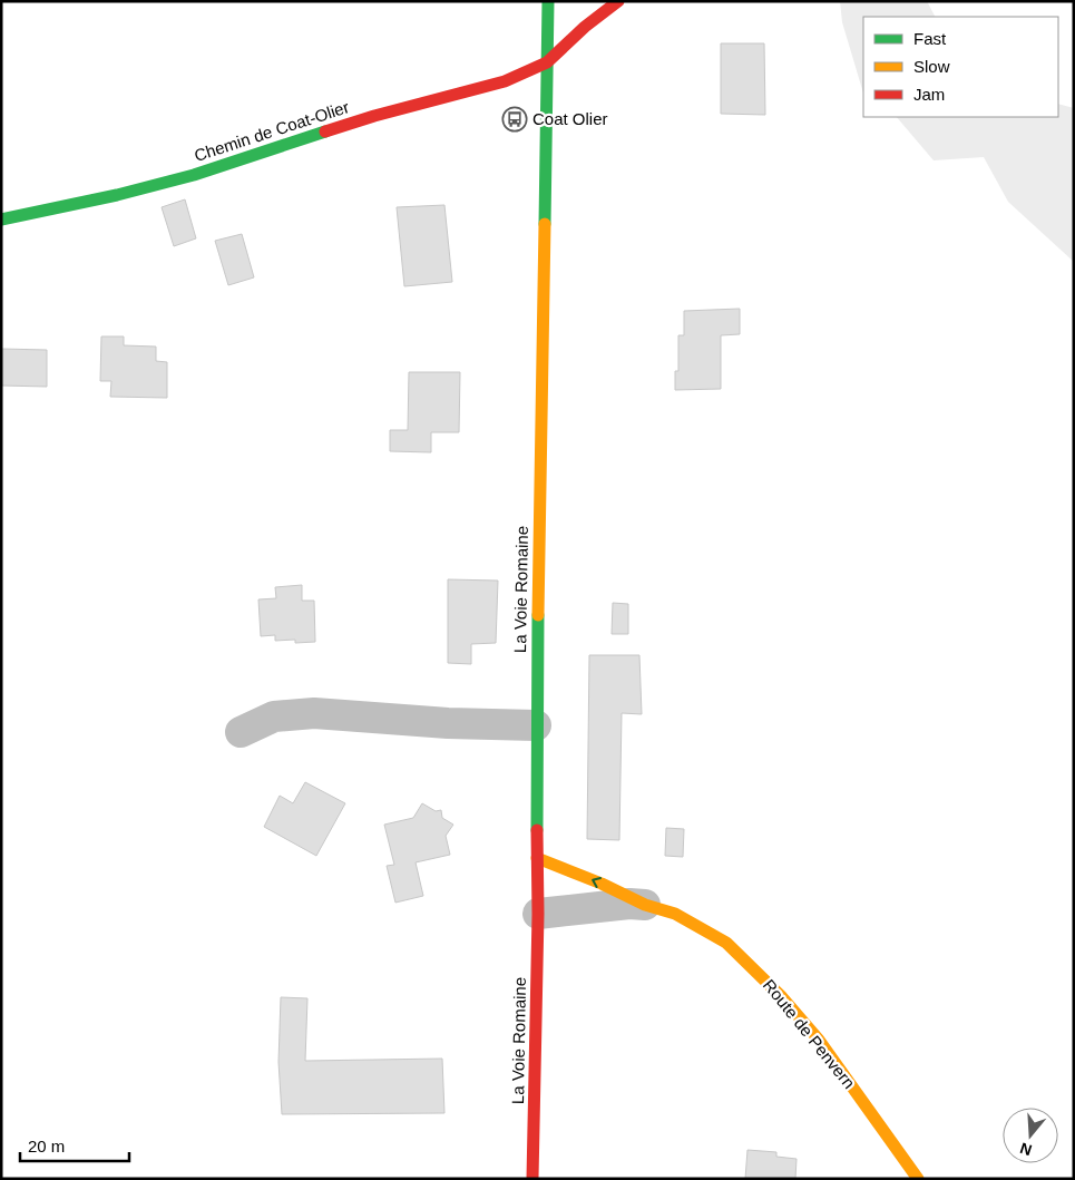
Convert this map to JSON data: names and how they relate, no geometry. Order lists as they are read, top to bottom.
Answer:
{
  "streets": {
    "street": ["Chemin de Coat-Olier", "La Voie Romaine", "Route de Penvern"]
  },
  "crossings": [
    ["Chemin de Coat-Olier", "La Voie Romaine"],
    ["La Voie Romaine", "Route de Penvern"]
  ],
  "places": {
    "bus stop": ["Coat Olier"]
  },
  "legend": ["Fast", "Slow", "Jam"],
  "scale_bar": "20 m",
  "north": "bottom"
}
